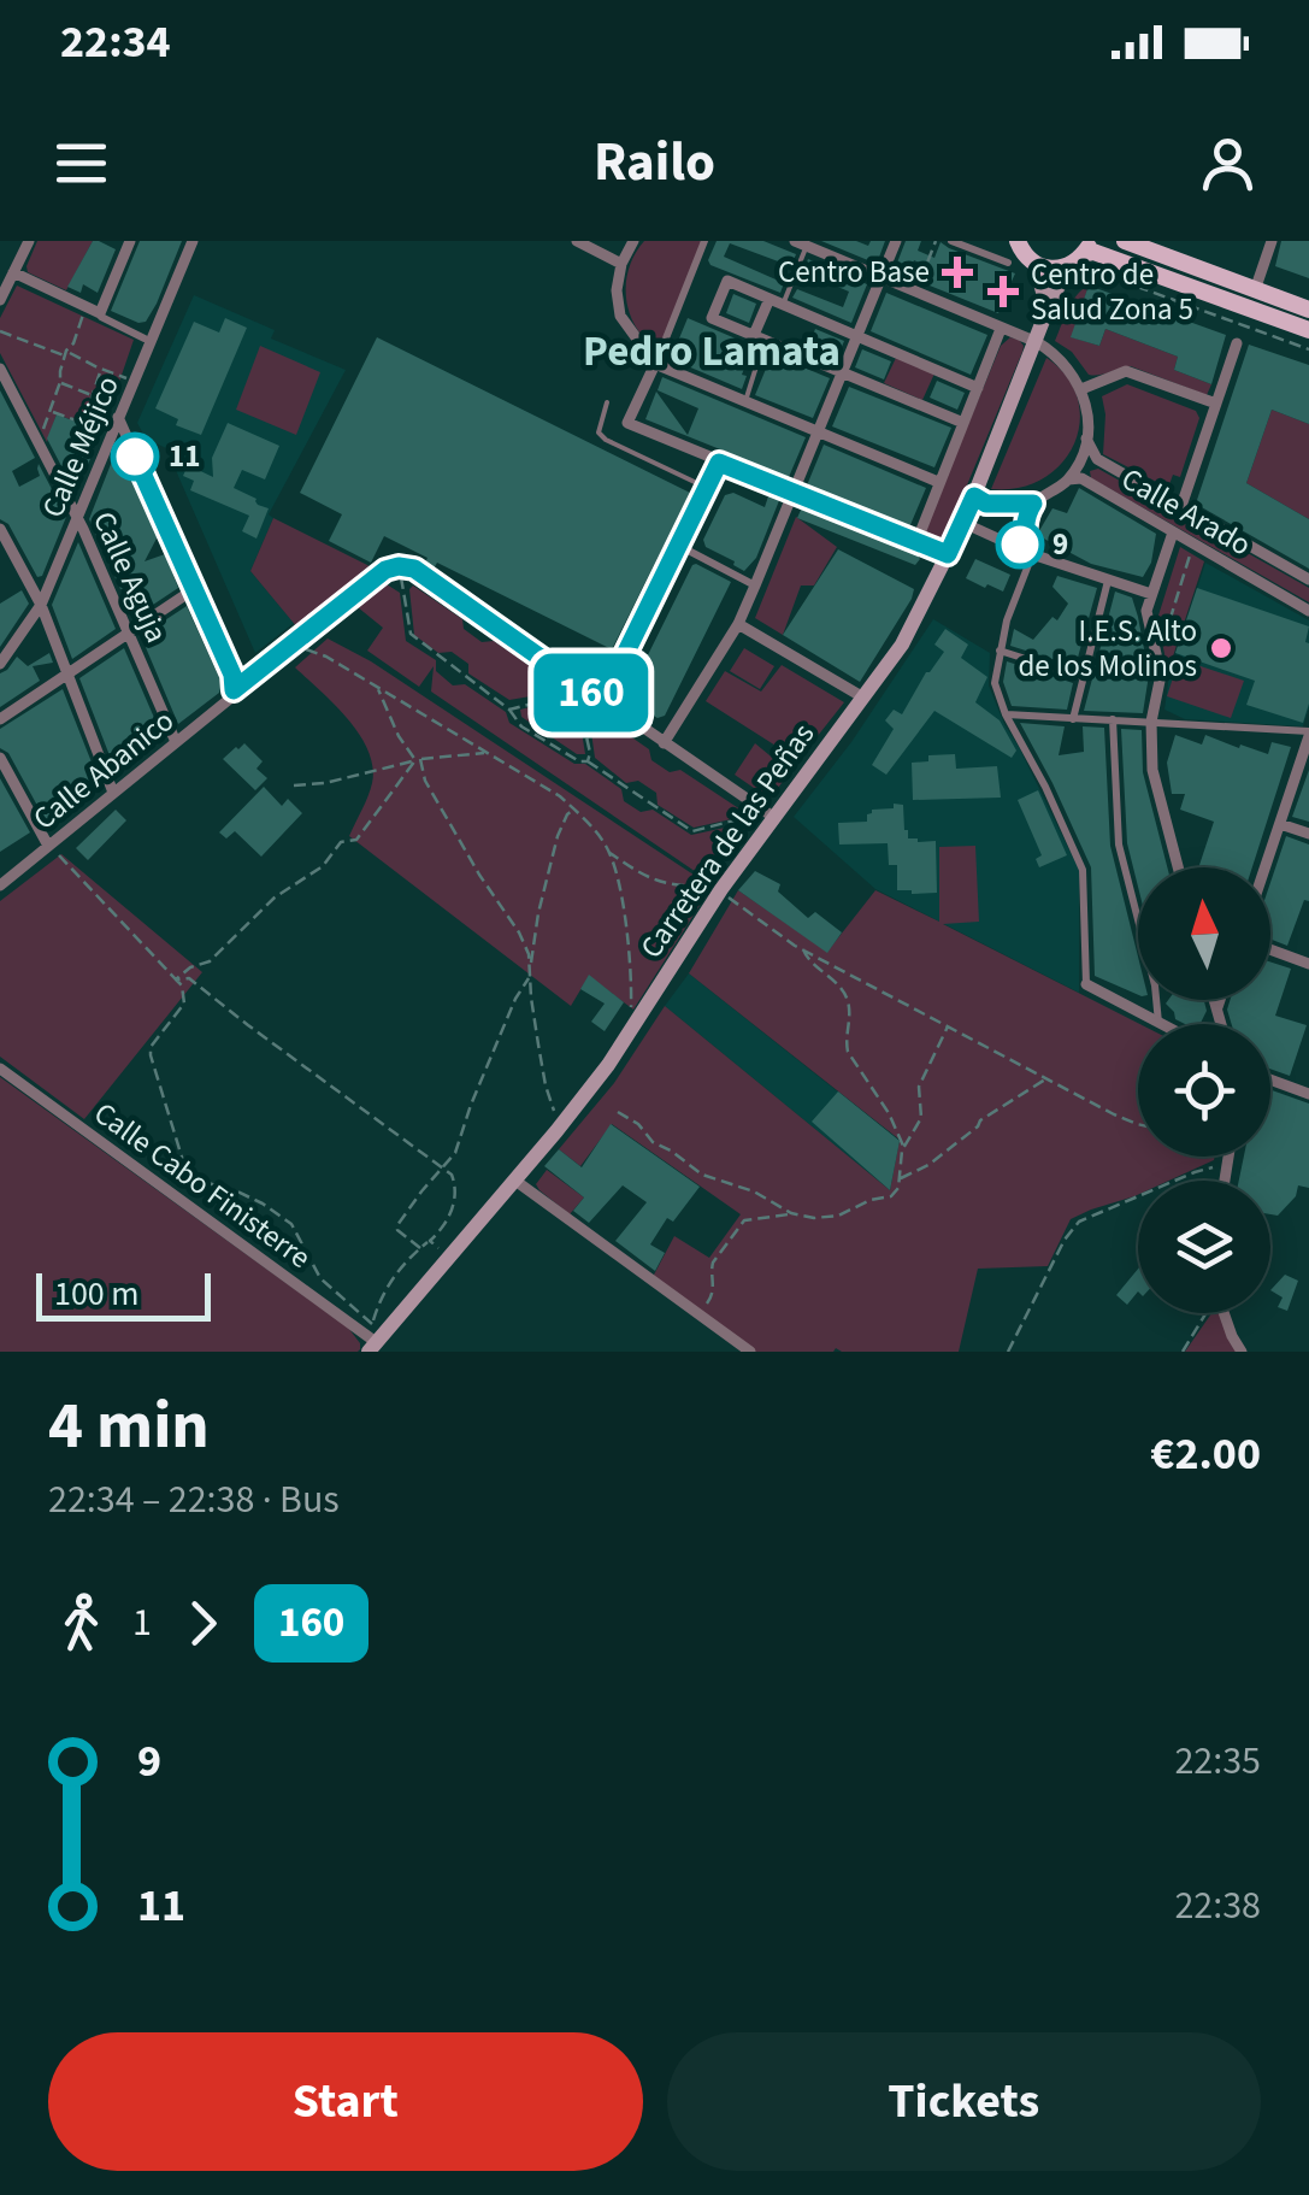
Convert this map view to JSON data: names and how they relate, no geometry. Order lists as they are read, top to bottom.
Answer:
{
  "streets": {
    "main road": ["Carretera de las Peñas"],
    "street": [
      "Calle Méjico",
      "Calle Arado",
      "Calle Aguja",
      "Calle Abanico",
      "Calle Cabo Finisterre"
    ]
  },
  "crossings": [
    ["Calle Méjico", "Calle Aguja"],
    ["Calle Aguja", "Calle Abanico"],
    ["Calle Abanico", "Carretera de las Peñas"],
    ["Carretera de las Peñas", "Calle Cabo Finisterre"]
  ],
  "districts": ["Pedro Lamata"],
  "places": {
    "health": ["Centro Base", "Centro de Salud Zona 5"],
    "other": ["11", "9", "I.E.S. Alto de los Molinos"]
  },
  "lines": ["bus line 160"],
  "scale_bar": "100 m",
  "north": "top",
  "page": {
    "status": "22:34",
    "header": "Railo",
    "on_map": "160",
    "scale": "100 m",
    "heading": ["4 min", "22:34 – 22:38 · Bus", "€2.00"],
    "legs": ["1", "160"],
    "list": [
      {
        "name": "9",
        "value": "22:35"
      },
      {
        "name": "11",
        "value": "22:38"
      }
    ],
    "buttons": ["Start", "Tickets"]
  }
}
